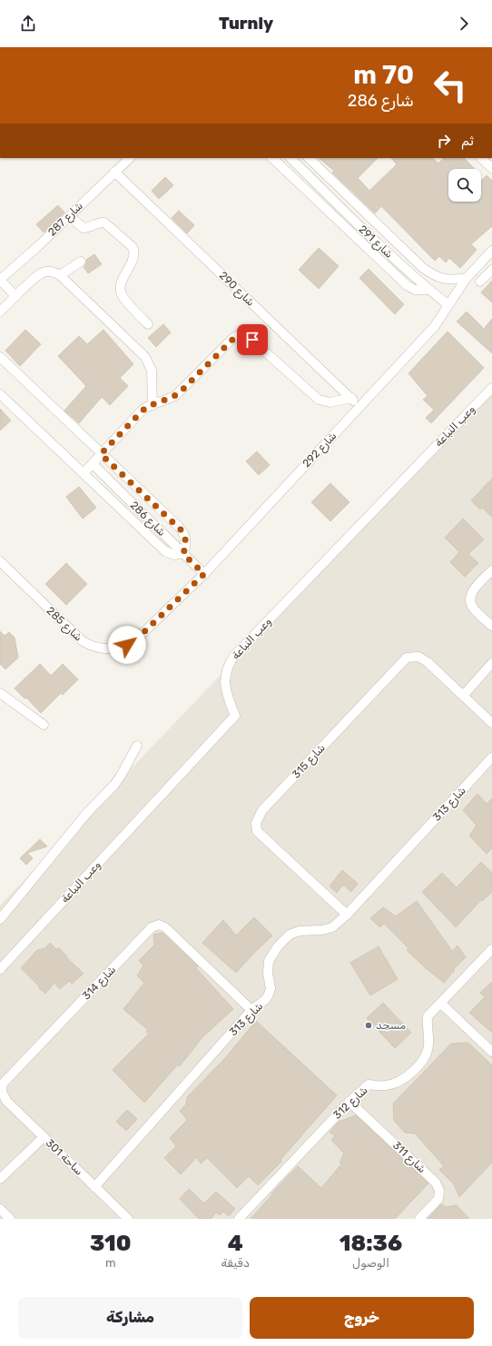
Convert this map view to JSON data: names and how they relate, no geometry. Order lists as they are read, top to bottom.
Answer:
{
  "streets": {
    "street": [
      "شارع 287",
      "شارع 291",
      "شارع 290",
      "وعب النباعة",
      "شارع 292",
      "شارع 286",
      "شارع 285",
      "شارع 315",
      "شارع 313",
      "شارع 314",
      "شارع 312",
      "ساحة 301",
      "شارع 311"
    ]
  },
  "crossings": [
    ["شارع 287", "شارع 290"],
    ["شارع 291", "شارع 292"],
    ["شارع 290", "شارع 292"],
    ["شارع 292", "شارع 286"],
    ["شارع 292", "شارع 285"],
    ["شارع 286", "شارع 285"],
    ["شارع 315", "شارع 313"],
    ["شارع 313", "شارع 314"],
    ["شارع 313", "ساحة 301"],
    ["شارع 314", "ساحة 301"],
    ["شارع 312", "شارع 311"]
  ],
  "places": ["مسجد"],
  "page": {
    "header": "Turnly",
    "turn": ["70 m", "شارع 286"],
    "then": "ثم",
    "eta": [
      "18:36",
      "الوصول",
      "4",
      "دقيقة",
      "310",
      "m"
    ],
    "buttons": ["خروج", "مشاركة"]
  }
}
